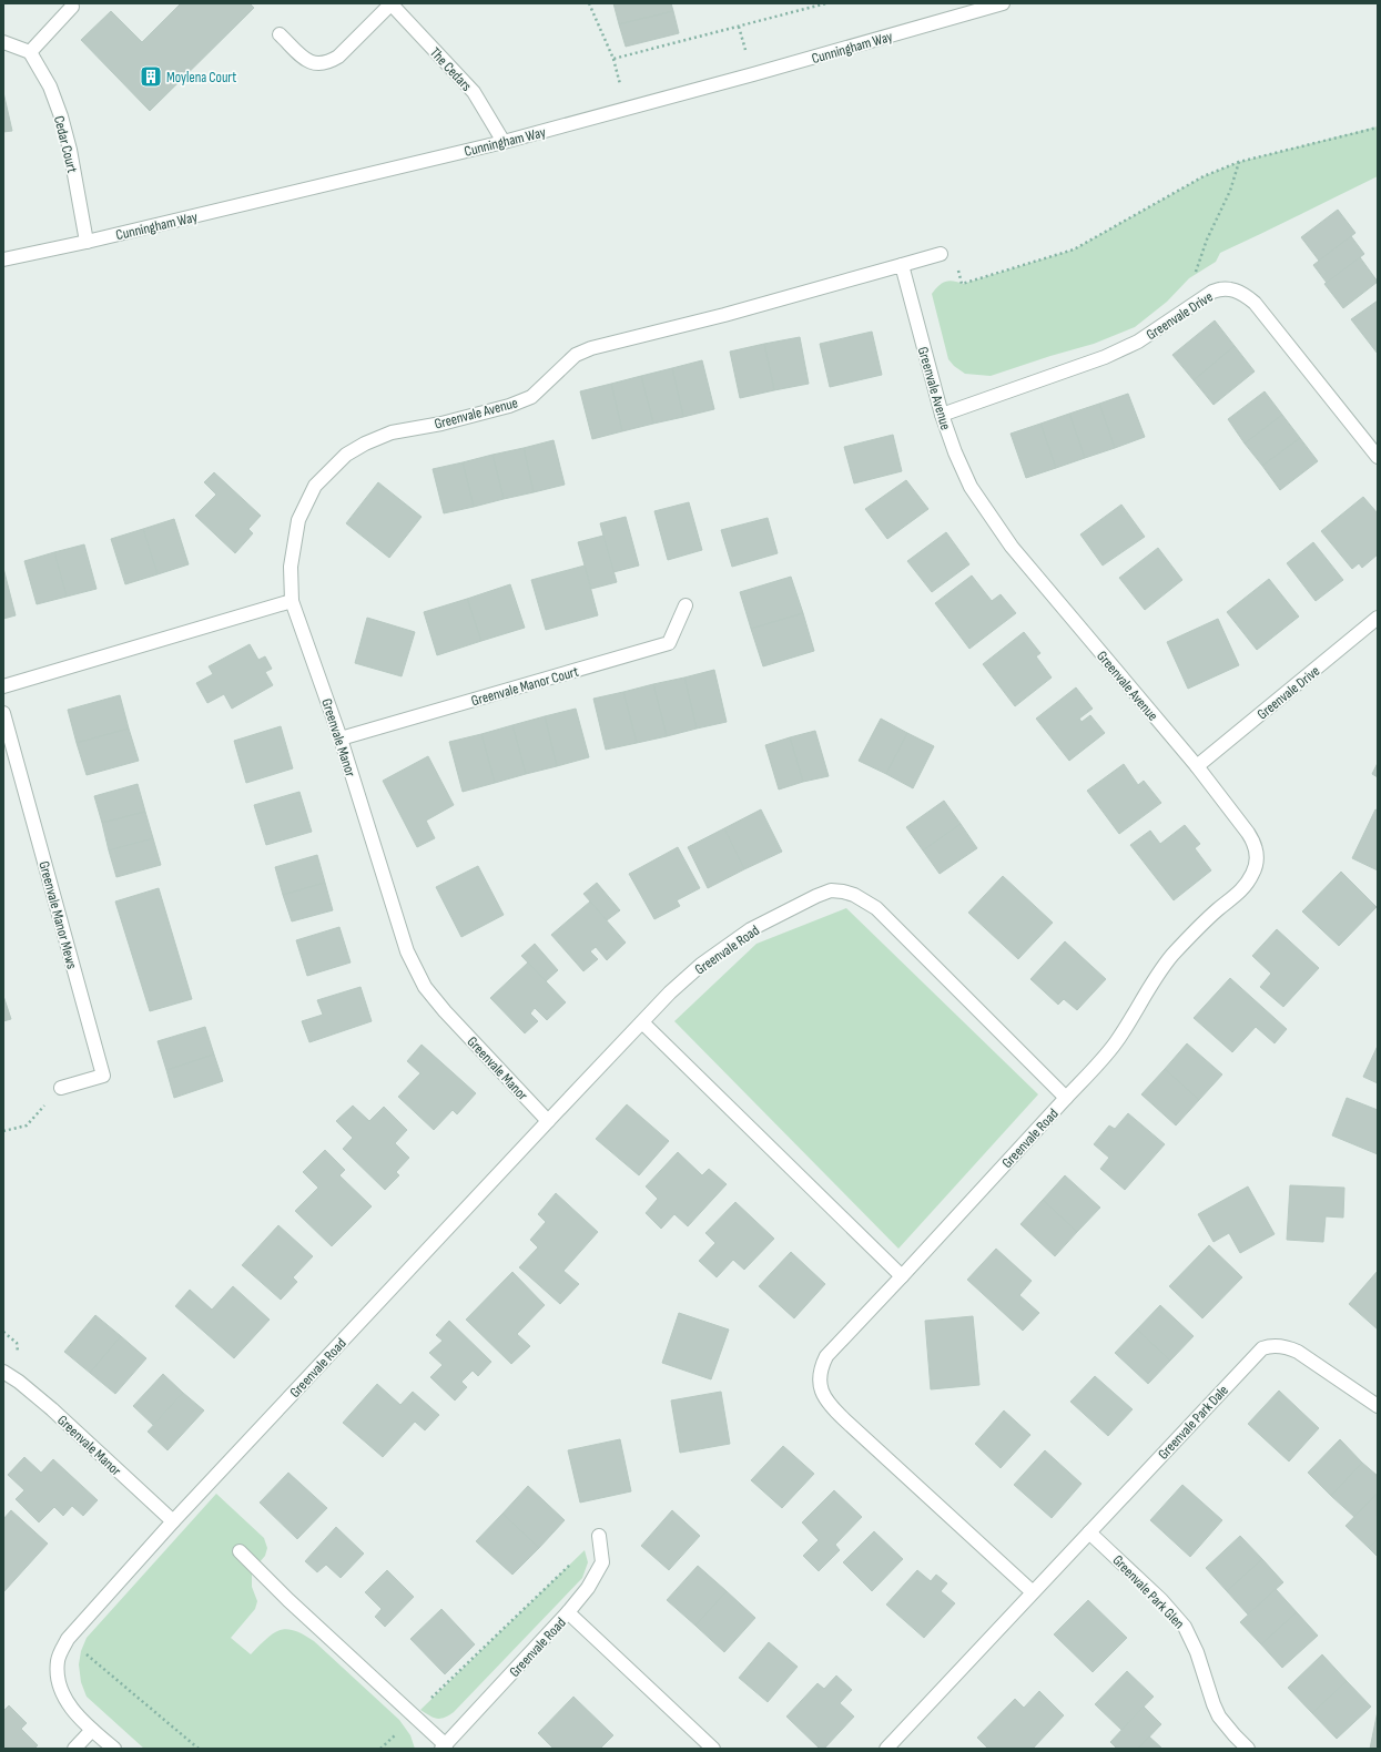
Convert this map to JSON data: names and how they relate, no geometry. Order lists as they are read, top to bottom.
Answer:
{
  "streets": {
    "street": [
      "Cunningham Way",
      "The Cedars",
      "Cedar Court",
      "Greenvale Drive",
      "Greenvale Avenue",
      "Greenvale Manor Court",
      "Greenvale Manor",
      "Greenvale Manor Mews",
      "Greenvale Road",
      "Greenvale Park Dale",
      "Greenvale Park Glen"
    ]
  },
  "crossings": [
    ["Cunningham Way", "The Cedars"],
    ["Cunningham Way", "Cedar Court"],
    ["Greenvale Drive", "Greenvale Avenue"],
    ["Greenvale Avenue", "Greenvale Manor"],
    ["Greenvale Avenue", "Greenvale Road"],
    ["Greenvale Manor Court", "Greenvale Manor"],
    ["Greenvale Manor", "Greenvale Road"],
    ["Greenvale Road", "Greenvale Park Dale"],
    ["Greenvale Park Dale", "Greenvale Park Glen"]
  ],
  "places": {
    "building": ["Moylena Court"]
  }
}
